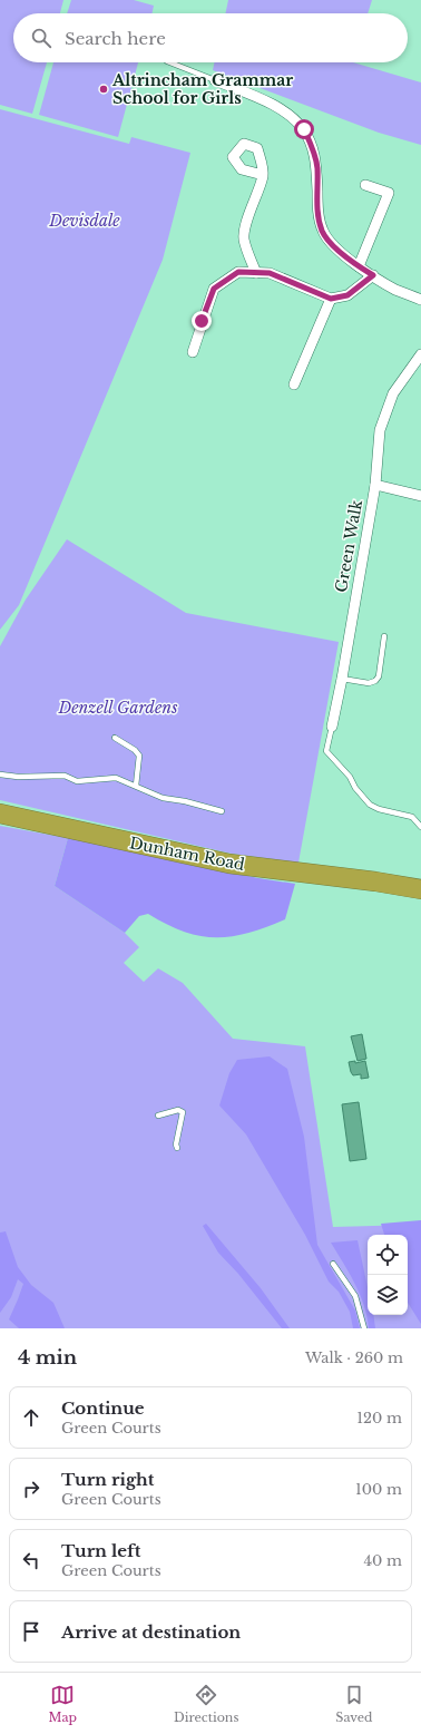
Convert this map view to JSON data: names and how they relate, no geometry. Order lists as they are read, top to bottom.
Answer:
{
  "streets": {
    "highway": ["Dunham Road"],
    "street": ["Green Walk"]
  },
  "parks": ["Devisdale", "Denzell Gardens"],
  "places": ["Altrincham Grammar School for Girls"],
  "page": {
    "search": "Search here",
    "heading": ["4 min", "Walk · 260 m"],
    "list": [
      ["Continue", "Green Courts", "120 m"],
      ["Turn right", "Green Courts", "100 m"],
      ["Turn left", "Green Courts", "40 m"],
      "Arrive at destination"
    ],
    "nav": ["Map", "Directions", "Saved"]
  }
}
